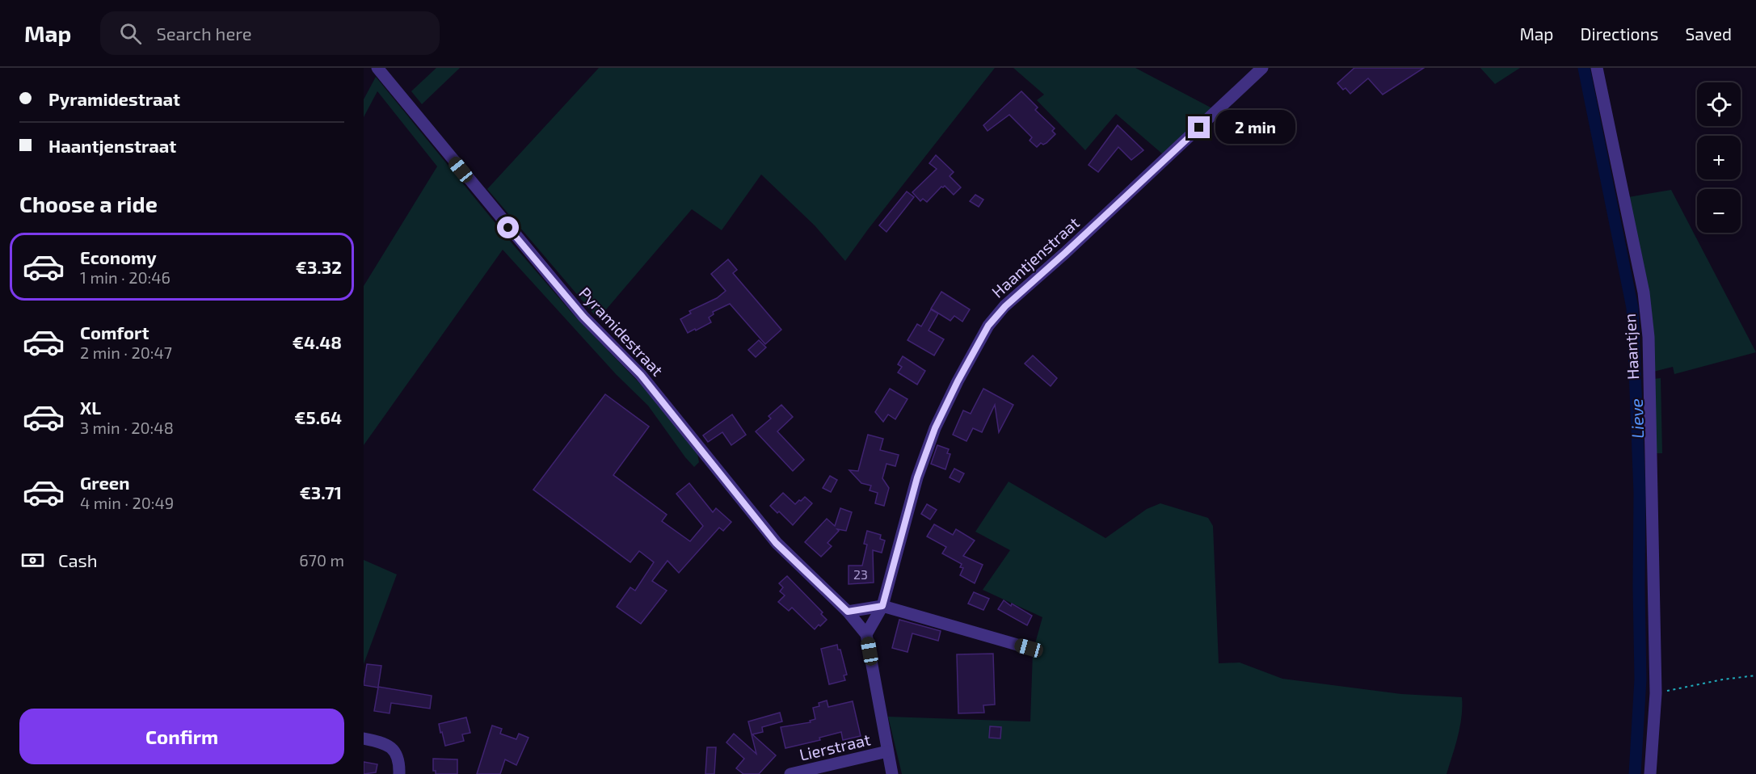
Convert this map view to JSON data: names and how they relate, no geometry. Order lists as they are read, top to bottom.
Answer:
{
  "streets": {
    "street": [
      "Haantjenstraat",
      "Pyramidestraat",
      "Haantjen",
      "Lierstraat"
    ]
  },
  "crossings": [
    ["Haantjenstraat", "Pyramidestraat"],
    ["Pyramidestraat", "Lierstraat"]
  ],
  "water": ["Lieve"],
  "house_numbers": ["23"],
  "page": {
    "header": "Map",
    "search": "Search here",
    "nav": ["Map", "Directions", "Saved"],
    "banner": ["Pyramidestraat", "Haantjenstraat"],
    "map_buttons": ["+", "−"],
    "bubble": "2 min",
    "heading": "Choose a ride",
    "list": [
      {
        "name": "Economy",
        "note": "1 min · 20:46",
        "value": "€3.32"
      },
      {
        "name": "Comfort",
        "note": "2 min · 20:47",
        "value": "€4.48"
      },
      {
        "name": "XL",
        "note": "3 min · 20:48",
        "value": "€5.64"
      },
      {
        "name": "Green",
        "note": "4 min · 20:49",
        "value": "€3.71"
      }
    ],
    "pay": ["Cash", "670 m"],
    "buttons": "Confirm"
  }
}
